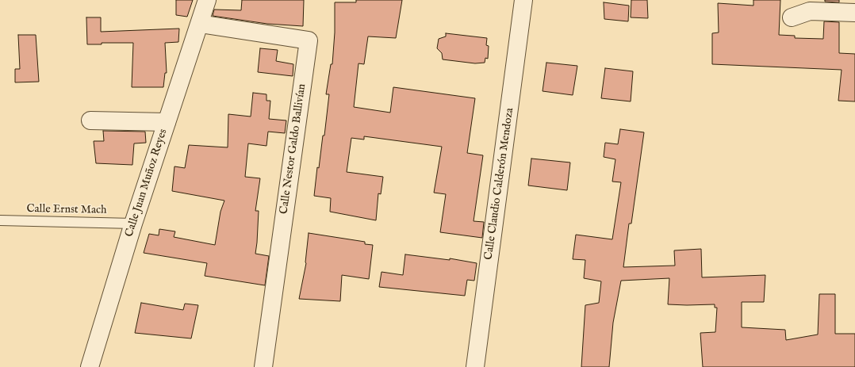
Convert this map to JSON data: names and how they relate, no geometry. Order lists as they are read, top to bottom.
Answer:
{
  "streets": {
    "street": ["Calle Nestor Galdo Ballivían", "Calle Juan Muñoz Reyes", "Calle Claudio Calderón Mendoza"],
    "lane": ["Calle Ernst Mach"]
  },
  "crossings": [
    ["Calle Nestor Galdo Ballivían", "Calle Juan Muñoz Reyes"],
    ["Calle Juan Muñoz Reyes", "Calle Ernst Mach"]
  ]
}
